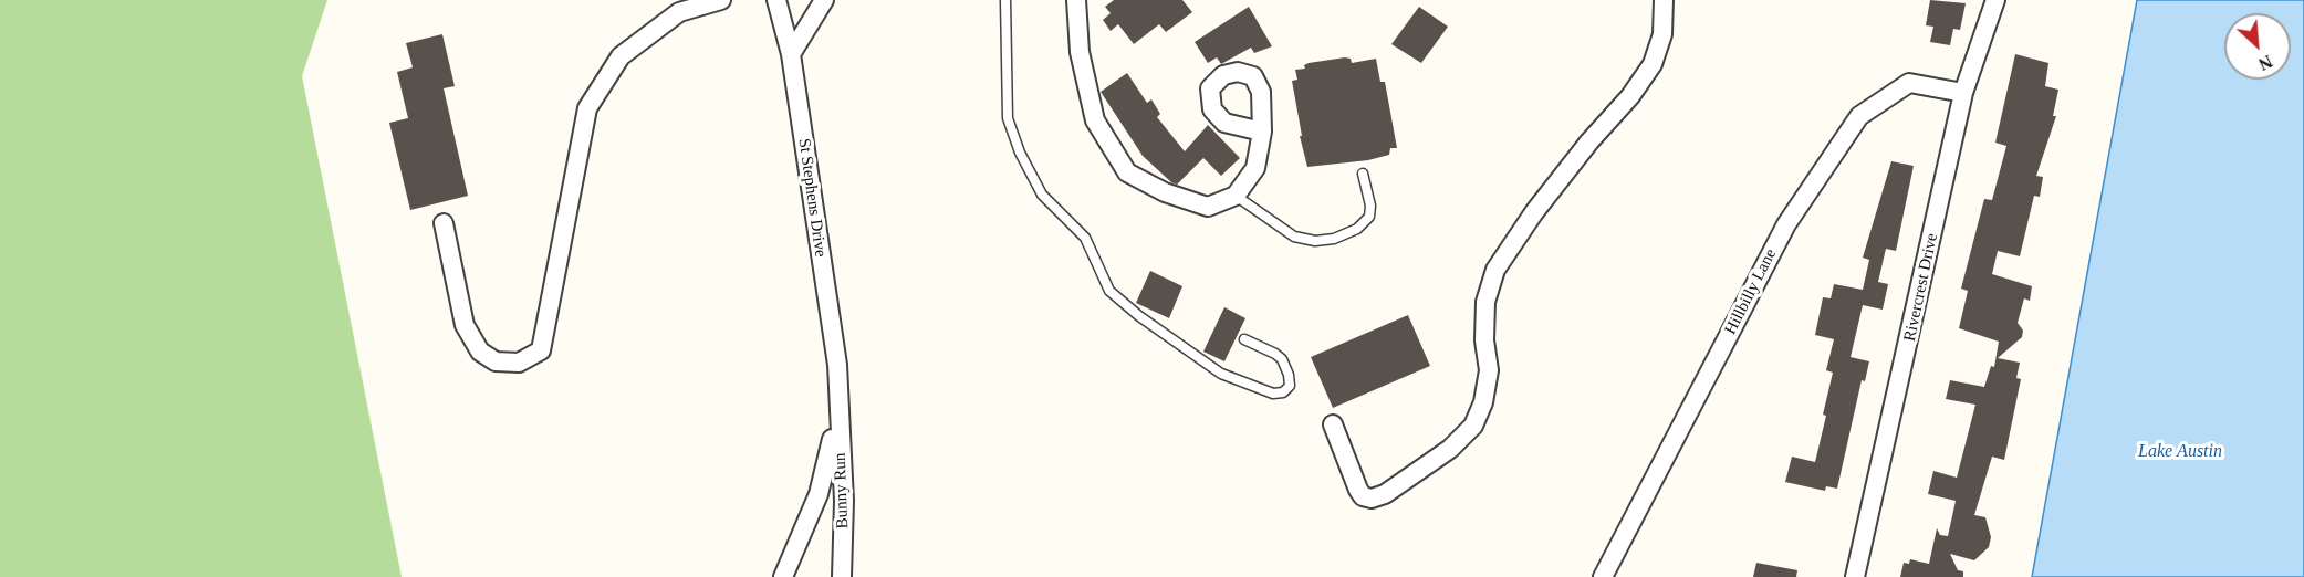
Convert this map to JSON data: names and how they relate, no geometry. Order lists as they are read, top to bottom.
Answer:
{
  "streets": {
    "street": [
      "St Stephens Drive",
      "Rivercrest Drive",
      "Hillbilly Lane",
      "Bunny Run"
    ]
  },
  "crossings": [
    ["St Stephens Drive", "Bunny Run"],
    ["Rivercrest Drive", "Hillbilly Lane"]
  ],
  "water": ["Lake Austin"],
  "north": "bottom right"
}
